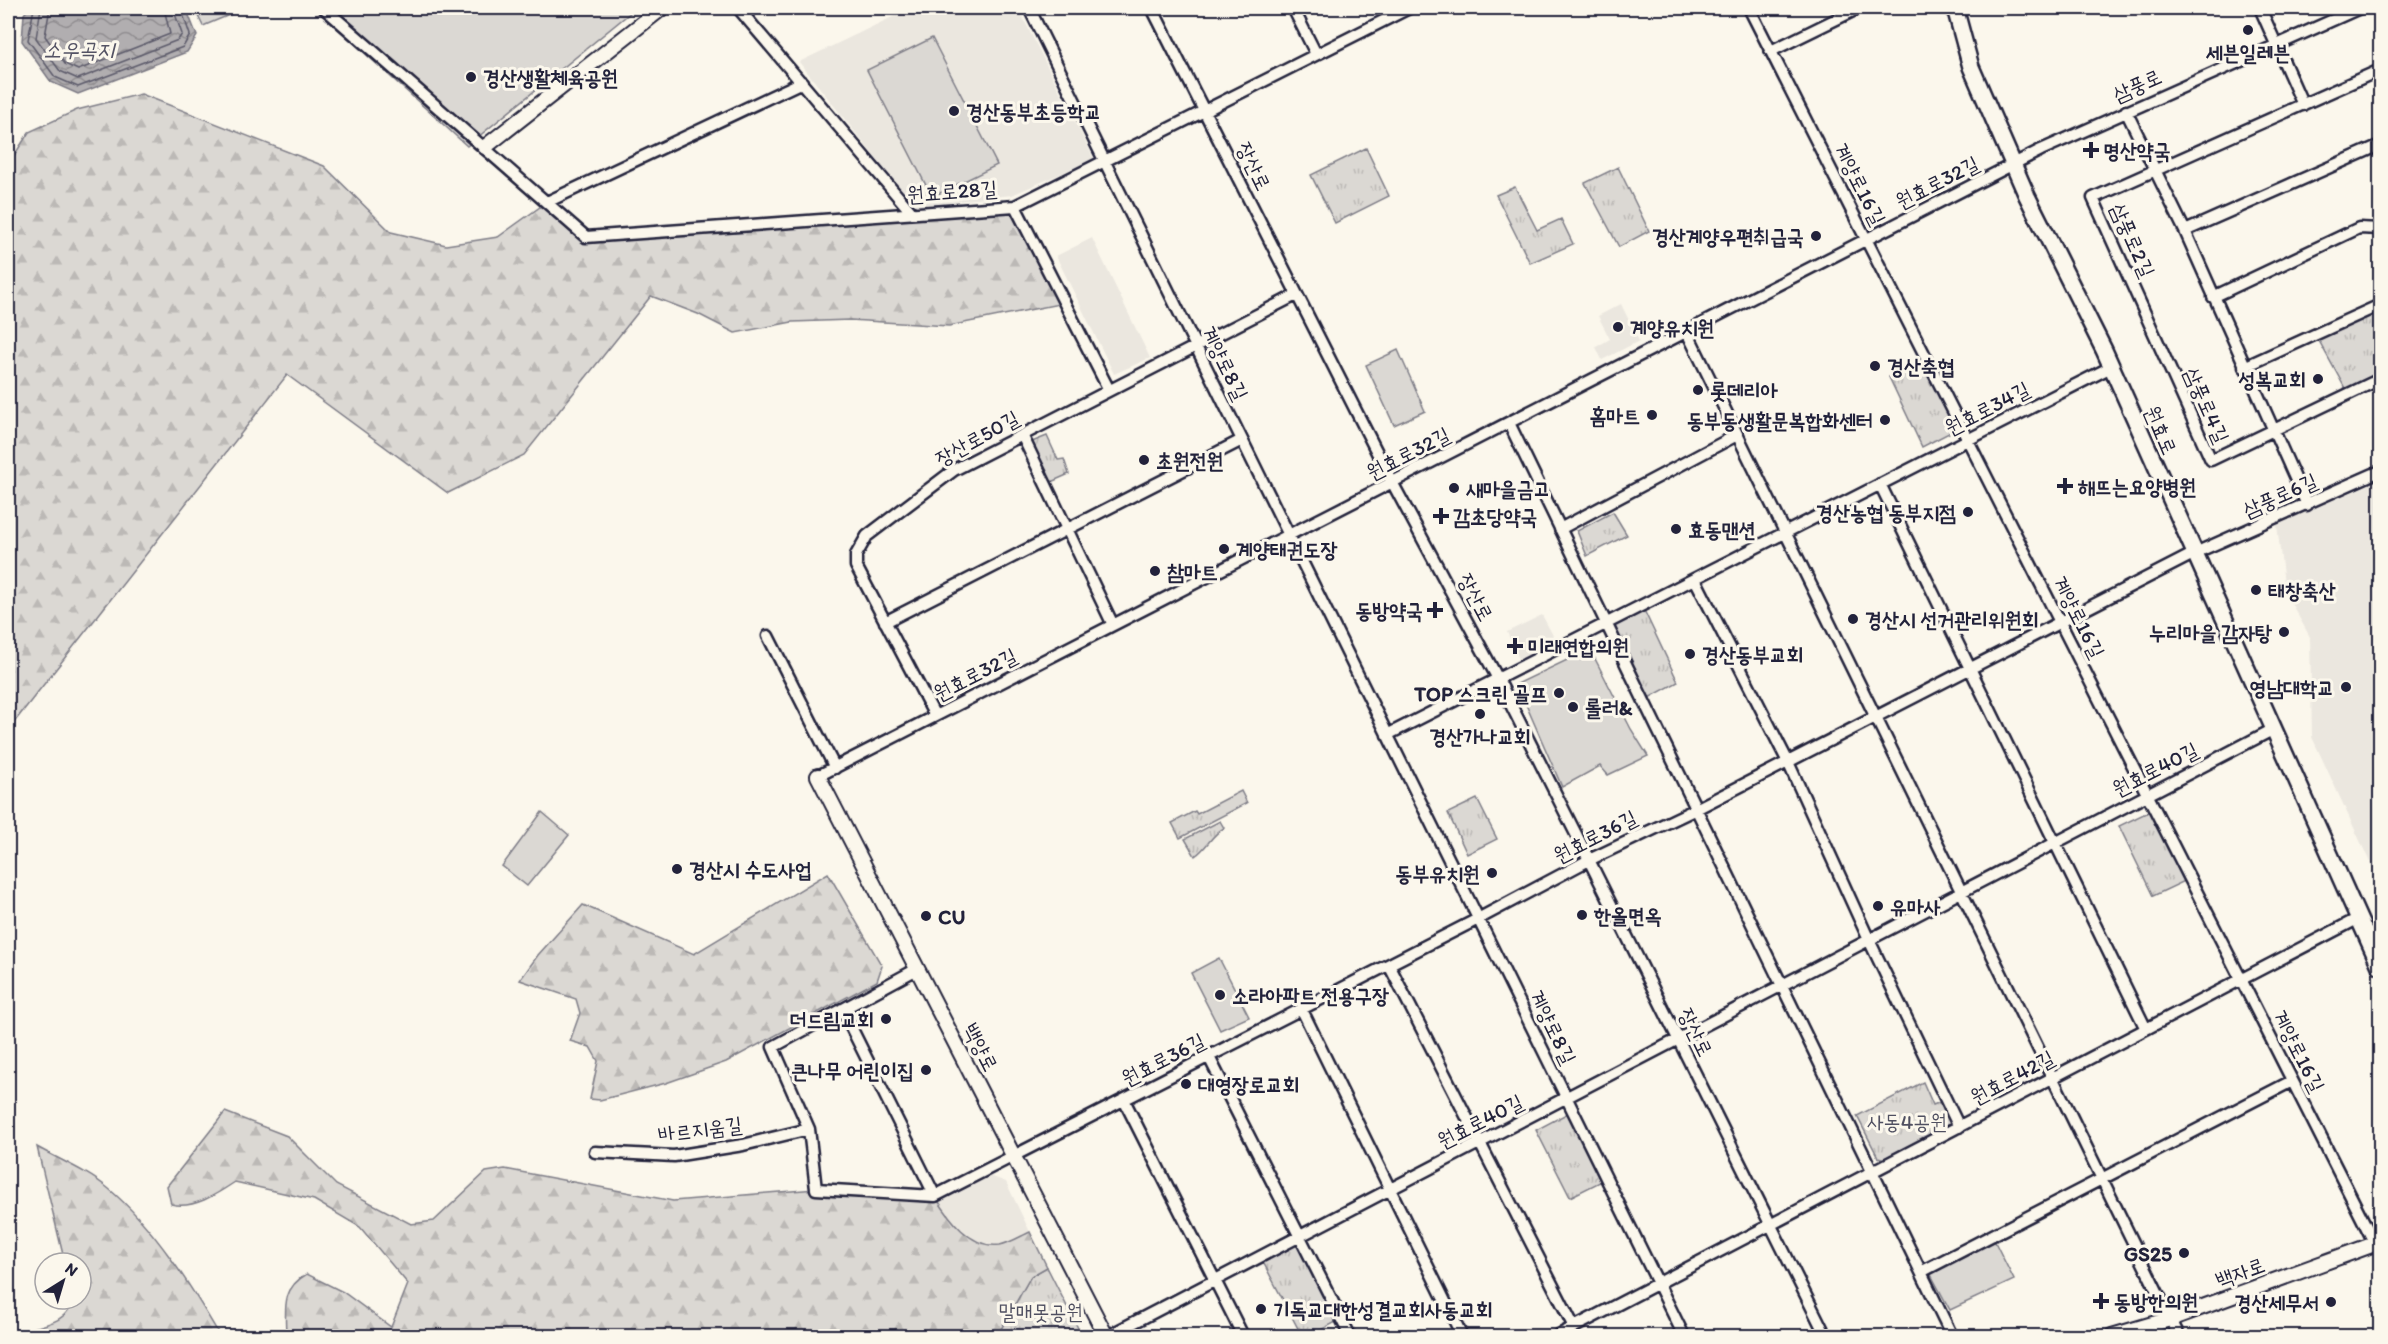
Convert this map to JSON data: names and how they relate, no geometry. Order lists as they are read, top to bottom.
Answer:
{
  "streets": {
    "main road": ["원효로"],
    "street": [
      "삼풍로",
      "장산로",
      "원효로32길",
      "계양로16길",
      "원효로28길",
      "삼풍로2길",
      "계양로8길",
      "삼풍로4길",
      "원효로34길",
      "장산로50길",
      "삼풍로6길",
      "원효로40길",
      "원효로36길",
      "백양로",
      "원효로42길",
      "바르지움길",
      "백자로"
    ]
  },
  "crossings": [
    ["삼풍로", "원효로32길"],
    ["삼풍로", "원효로"],
    ["장산로", "원효로32길"],
    ["장산로", "원효로28길"],
    ["장산로", "원효로34길"],
    ["장산로", "장산로50길"],
    ["장산로", "원효로40길"],
    ["장산로", "원효로36길"],
    ["장산로", "원효로42길"],
    ["원효로32길", "계양로16길"],
    ["원효로32길", "계양로8길"],
    ["원효로32길", "원효로"],
    ["원효로32길", "장산로50길"],
    ["원효로32길", "백양로"],
    ["계양로16길", "원효로34길"],
    ["계양로16길", "원효로40길"],
    ["계양로16길", "원효로36길"],
    ["계양로16길", "원효로42길"],
    ["계양로16길", "백자로"],
    ["원효로28길", "계양로8길"],
    ["삼풍로2길", "삼풍로4길"],
    ["계양로8길", "장산로50길"],
    ["계양로8길", "원효로40길"],
    ["계양로8길", "원효로36길"],
    ["계양로8길", "원효로42길"],
    ["원효로34길", "원효로"],
    ["원효로", "삼풍로6길"],
    ["원효로", "원효로40길"],
    ["원효로", "원효로36길"],
    ["원효로", "원효로42길"],
    ["삼풍로6길", "원효로36길"],
    ["원효로40길", "백양로"],
    ["원효로36길", "백양로"]
  ],
  "water": ["소우곡지"],
  "parks": ["사동4공원", "말매못공원"],
  "places": {
    "other": [
      "세븐일레븐",
      "경산생활체육공원",
      "경산동부초등학교",
      "경산계양우편취급국",
      "계양유치원",
      "경산축협",
      "성복교회",
      "롯데리아",
      "홈마트",
      "동부동생활문복합화센터",
      "초원전원",
      "새마을금고",
      "경산농협 동부지점",
      "효동맨션",
      "계양태권도장",
      "참마트",
      "태창축산",
      "경산시 선거관리위원회",
      "누리마을 감자탕",
      "경산동부교회",
      "영남대학교",
      "TOP 스크린 골프",
      "롤러&",
      "경산가나교회",
      "경산시 수도사업",
      "동부유치원",
      "유마사",
      "한올면옥",
      "CU",
      "소라아파트 전용구장",
      "더드림교회",
      "큰나무 어린이집",
      "대영장로교회",
      "GS25",
      "경산세무서",
      "기독교대한성결교회사동교회"
    ],
    "health": [
      "명산약국",
      "해뜨는요양병원",
      "감초당약국",
      "동방약국",
      "미래연합의원",
      "동방한의원"
    ]
  },
  "north": "top right"
}
